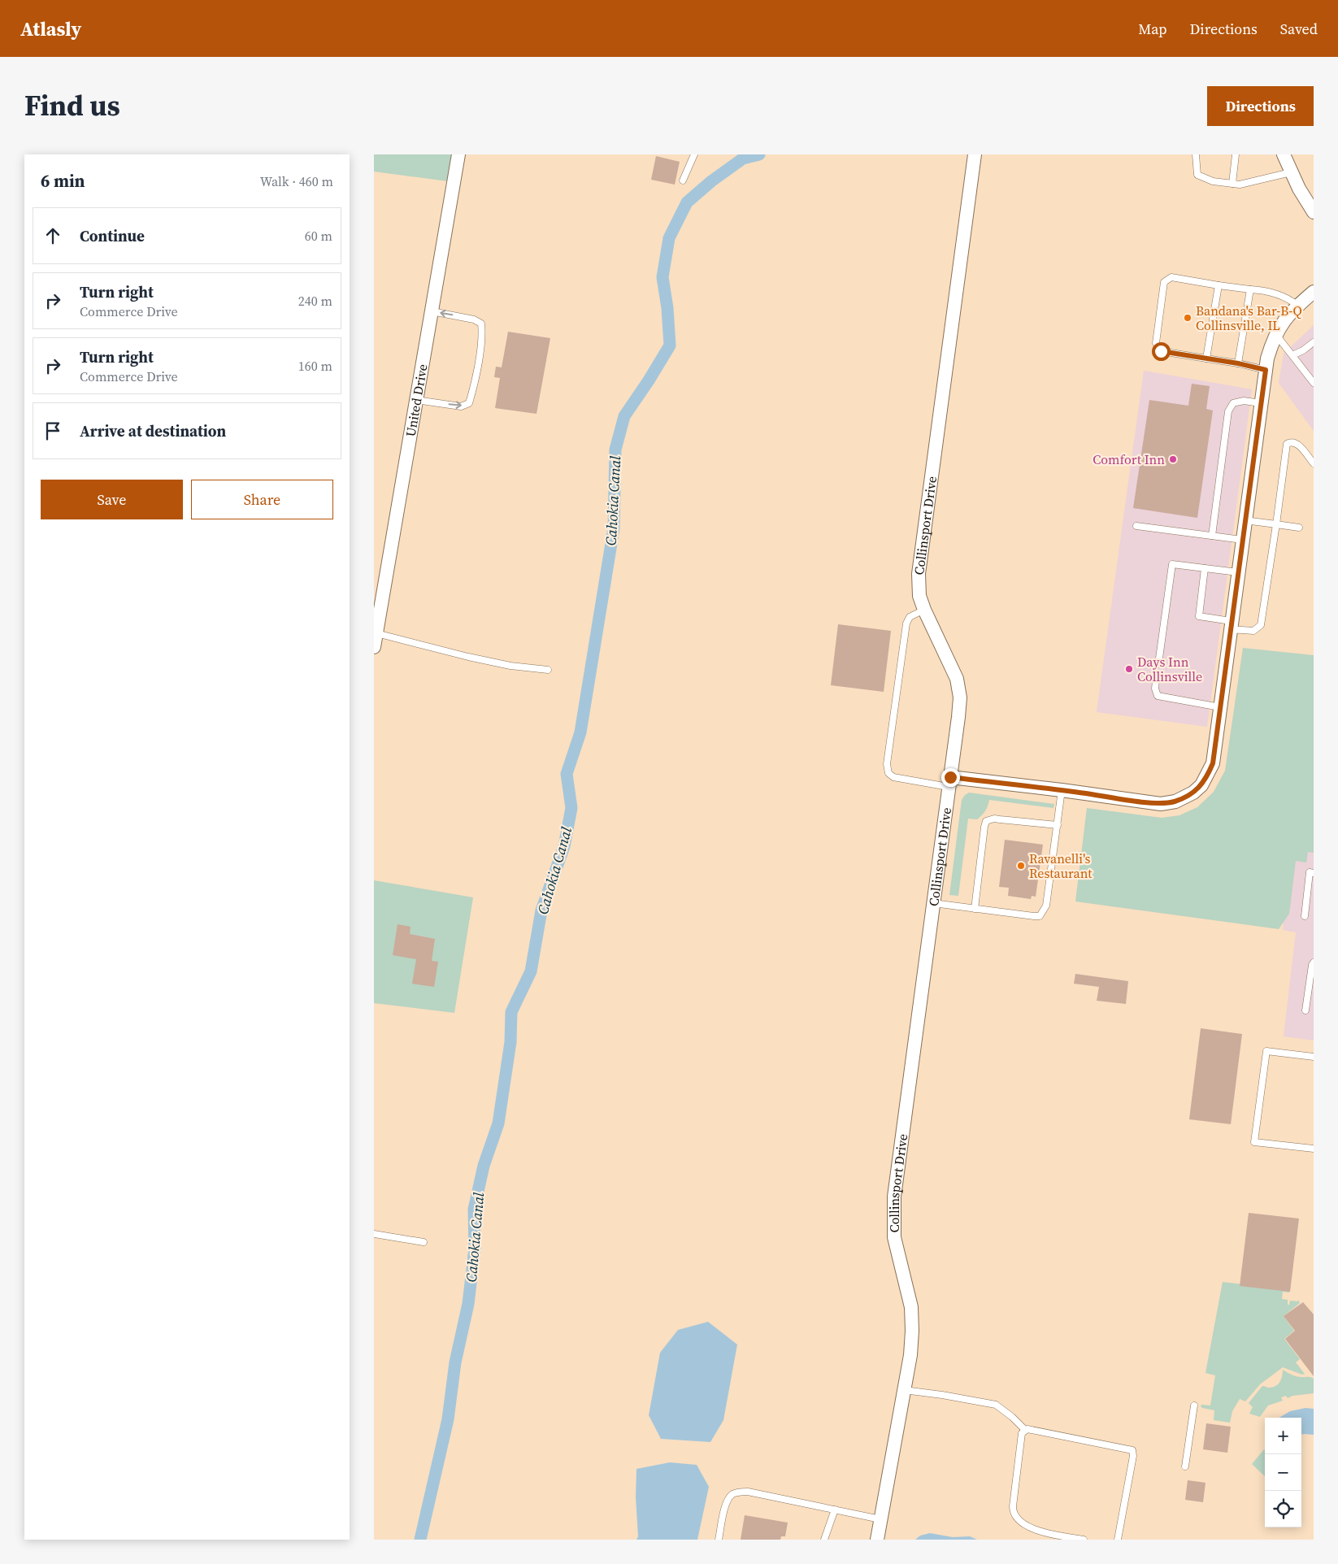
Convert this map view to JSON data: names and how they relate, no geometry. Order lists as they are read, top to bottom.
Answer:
{
  "streets": {
    "street": ["United Drive", "Collinsport Drive"]
  },
  "water": ["Cahokia Canal"],
  "places": [
    "Bandana's Bar-B-Q Collinsville, IL",
    "Comfort Inn",
    "Days Inn Collinsville",
    "Ravanelli's Restaurant"
  ],
  "page": {
    "header": "Atlasly",
    "nav": ["Map", "Directions", "Saved"],
    "title": "Find us",
    "buttons": [
      "Directions",
      ["Save", "Share"]
    ],
    "heading": ["6 min", "Walk · 460 m"],
    "list": [
      ["Continue", "60 m"],
      ["Turn right", "Commerce Drive", "240 m"],
      ["Turn right", "Commerce Drive", "160 m"],
      "Arrive at destination"
    ],
    "map_buttons": ["+", "−"]
  }
}
